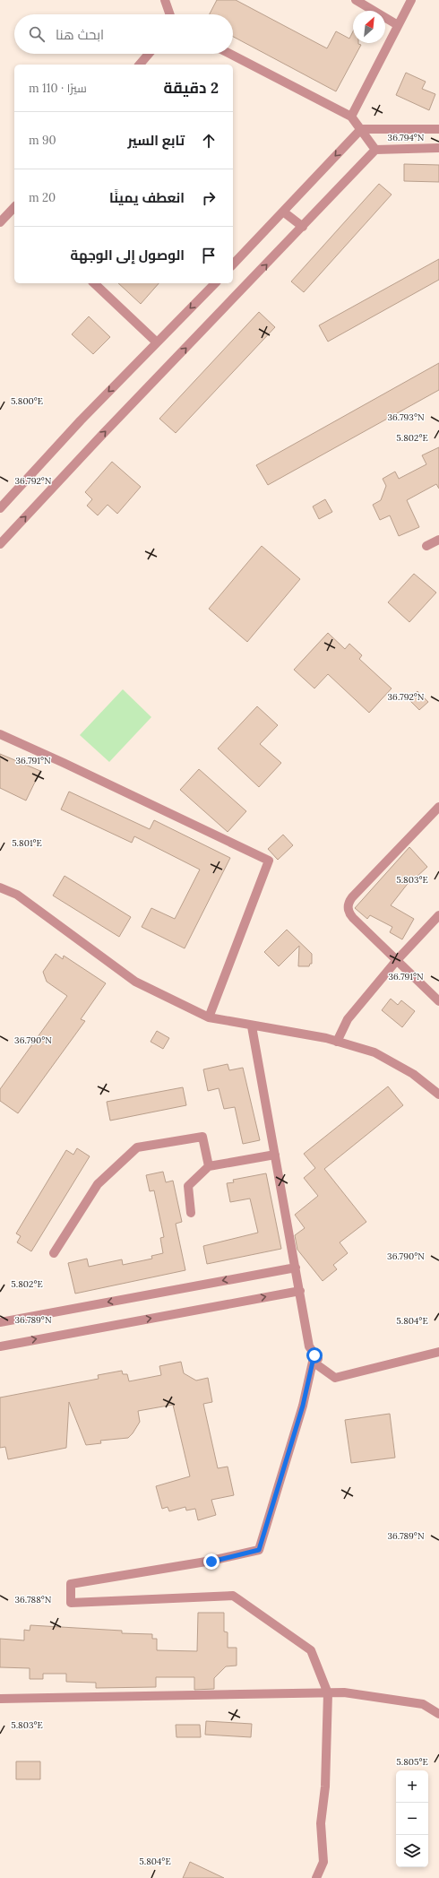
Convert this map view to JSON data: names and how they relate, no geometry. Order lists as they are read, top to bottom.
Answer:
{
  "north": "top right",
  "page": {
    "search": "ابحث هنا",
    "heading": ["2 دقيقة", "سيرًا · 110 m"],
    "list": [
      ["تابع السير", "90 m"],
      ["انعطف يمينًا", "20 m"],
      "الوصول إلى الوجهة"
    ],
    "map_buttons": ["+", "−"]
  },
  "coordinates": [
    "36.794°N",
    "5.800°E",
    "36.793°N",
    "5.802°E",
    "36.792°N",
    "36.791°N",
    "5.801°E",
    "5.803°E",
    "36.790°N",
    "36.789°N",
    "5.804°E",
    "36.788°N",
    "5.805°E"
  ]
}
